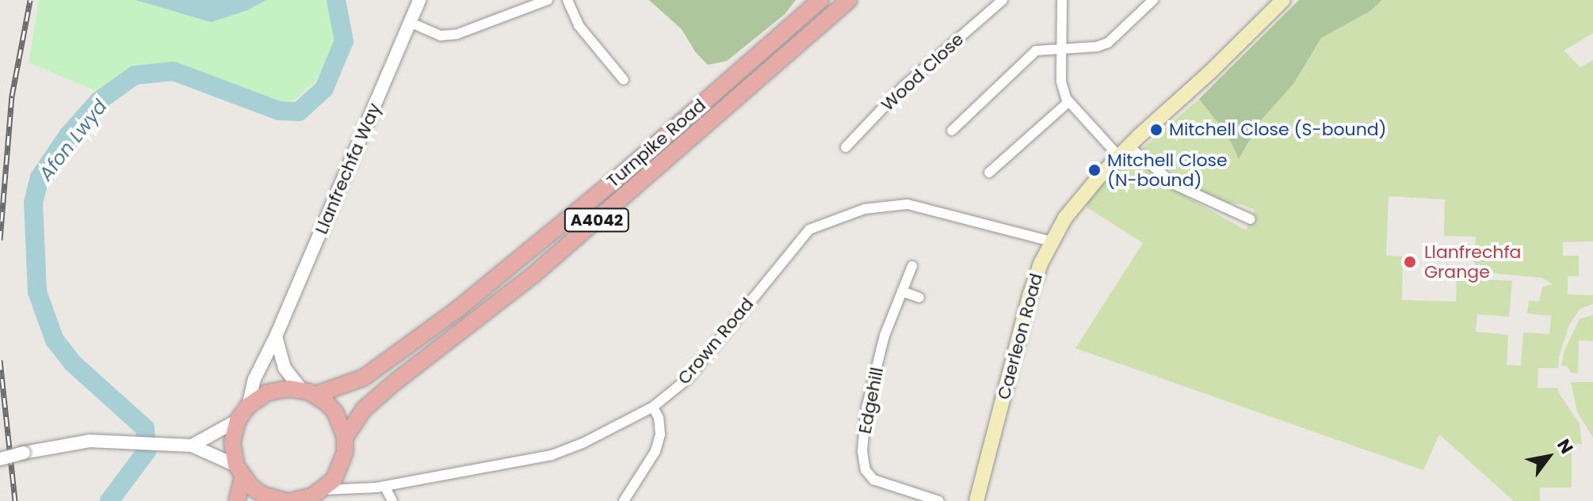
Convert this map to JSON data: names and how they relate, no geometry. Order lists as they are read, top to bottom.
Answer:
{
  "streets": {
    "highway": ["Turnpike Road", "A4042"],
    "main road": ["Caerleon Road"],
    "street": [
      "Wood Close",
      "Llanfrechfa Way",
      "Crown Road",
      "Edgehill"
    ]
  },
  "crossings": [
    ["Turnpike Road", "Llanfrechfa Way"],
    ["Caerleon Road", "Crown Road"]
  ],
  "water": ["Afon Lwyd"],
  "places": ["Mitchell Close (S-bound)", "Mitchell Close (N-bound)", "Llanfrechfa Grange"],
  "north": "top right"
}
